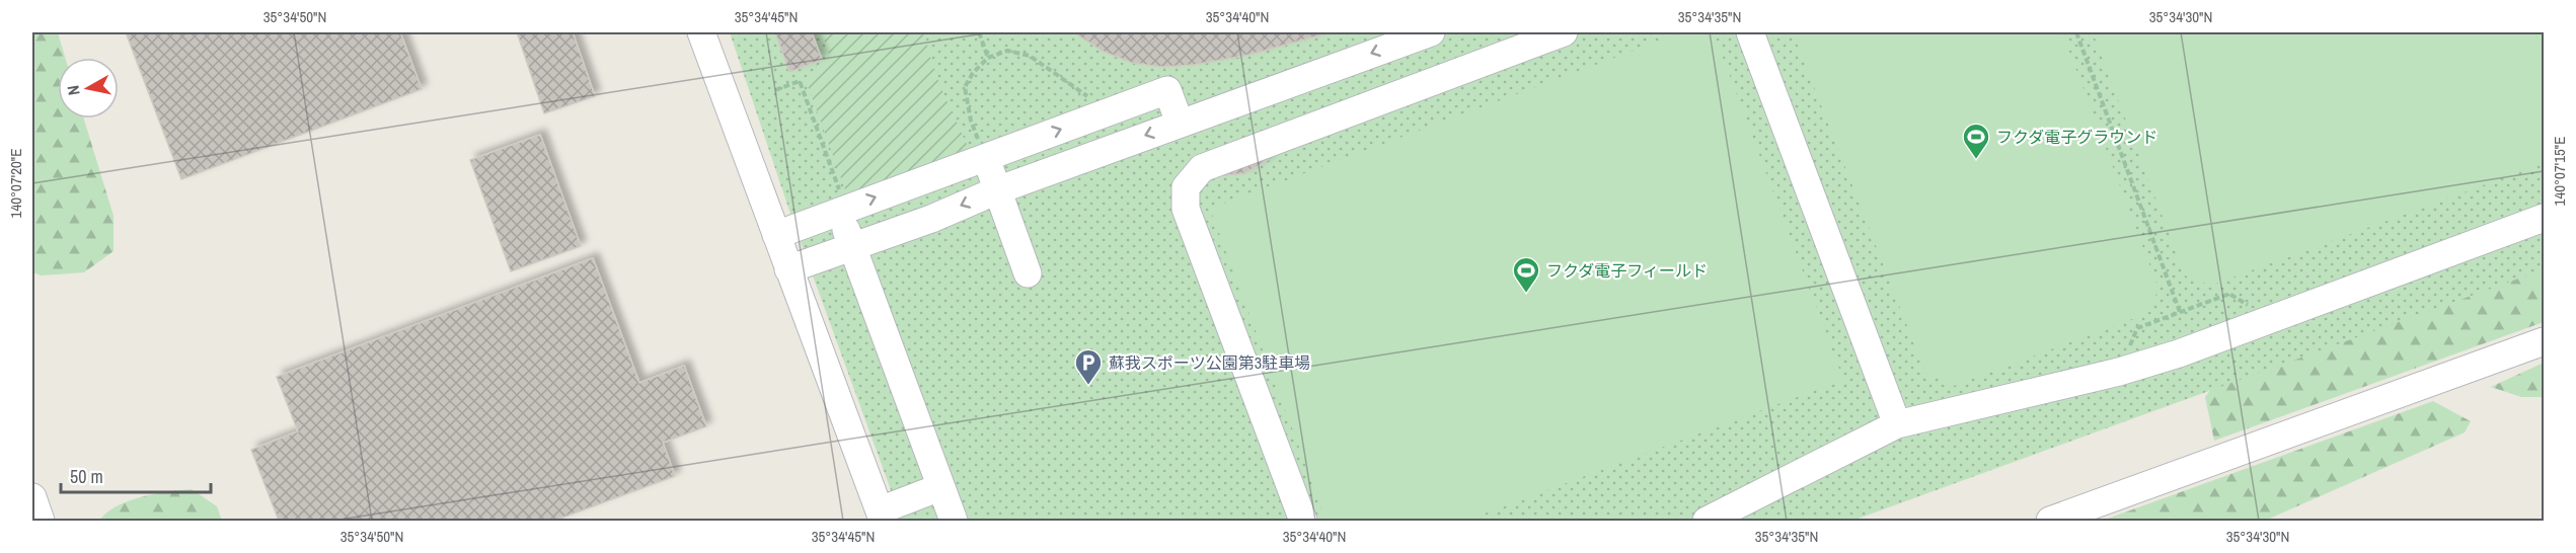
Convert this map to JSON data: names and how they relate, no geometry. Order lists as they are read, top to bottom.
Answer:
{
  "places": {
    "sports": ["フクダ電子グラウンド", "フクダ電子フィールド"],
    "parking": ["蘇我スポーツ公園第3駐車場"]
  },
  "scale_bar": "50 m",
  "north": "left",
  "coordinates": [
    "35°34'50\"N",
    "35°34'45\"N",
    "35°34'40\"N",
    "35°34'35\"N",
    "35°34'30\"N",
    "140°07'15\"E",
    "140°07'20\"E"
  ]
}
